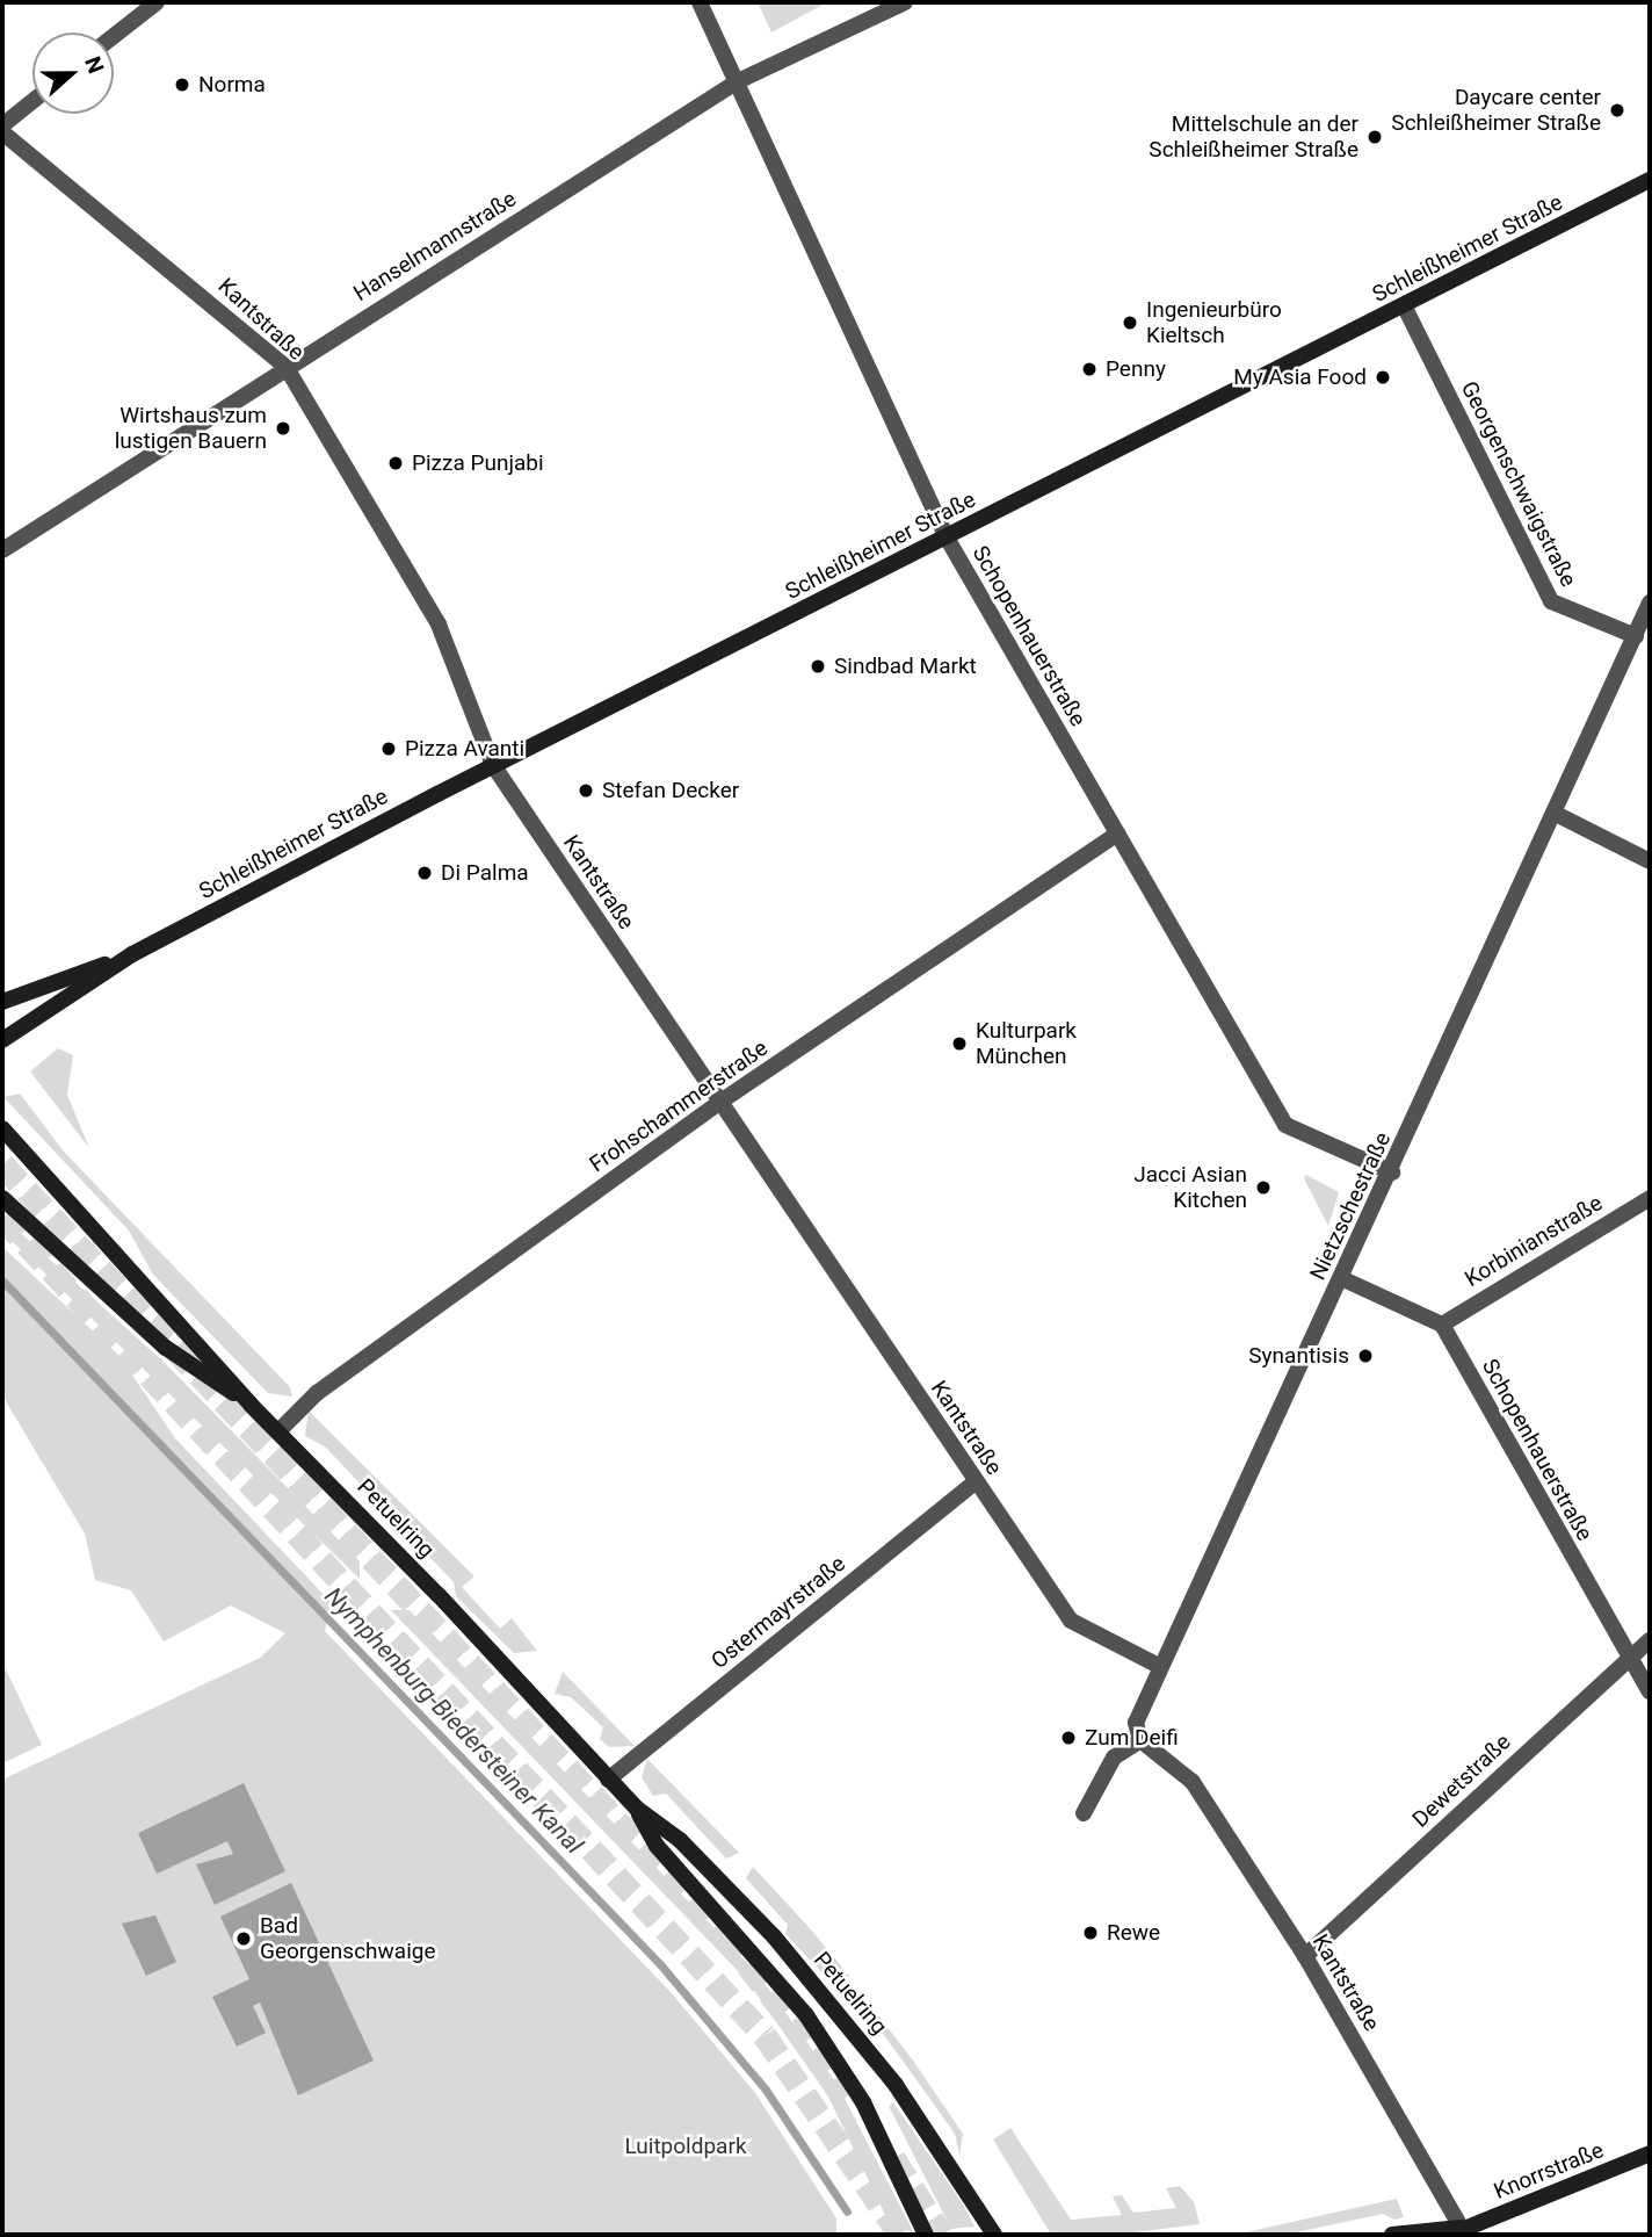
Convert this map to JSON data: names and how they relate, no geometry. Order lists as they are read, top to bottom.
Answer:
{
  "streets": {
    "main road": ["Schleißheimer Straße", "Petuelring", "Knorrstraße"],
    "street": [
      "Hanselmannstraße",
      "Kantstraße",
      "Georgenschwaigstraße",
      "Schopenhauerstraße",
      "Frohschammerstraße",
      "Nietzschestraße",
      "Korbinianstraße",
      "Ostermayrstraße",
      "Dewetstraße"
    ]
  },
  "crossings": [
    ["Hanselmannstraße", "Kantstraße"],
    ["Hanselmannstraße", "Schopenhauerstraße"],
    ["Schleißheimer Straße", "Kantstraße"],
    ["Schleißheimer Straße", "Georgenschwaigstraße"],
    ["Schleißheimer Straße", "Schopenhauerstraße"],
    ["Kantstraße", "Frohschammerstraße"],
    ["Kantstraße", "Nietzschestraße"],
    ["Kantstraße", "Ostermayrstraße"],
    ["Kantstraße", "Dewetstraße"],
    ["Kantstraße", "Knorrstraße"],
    ["Georgenschwaigstraße", "Nietzschestraße"],
    ["Schopenhauerstraße", "Frohschammerstraße"],
    ["Schopenhauerstraße", "Nietzschestraße"],
    ["Schopenhauerstraße", "Korbinianstraße"],
    ["Schopenhauerstraße", "Dewetstraße"],
    ["Frohschammerstraße", "Petuelring"],
    ["Petuelring", "Ostermayrstraße"]
  ],
  "water": ["Nymphenburg-Biedersteiner Kanal"],
  "parks": ["Luitpoldpark"],
  "places": [
    "Norma",
    "Daycare center Schleißheimer Straße",
    "Mittelschule an der Schleißheimer Straße",
    "Ingenieurbüro Kieltsch",
    "Penny",
    "My Asia Food",
    "Wirtshaus zum lustigen Bauern",
    "Pizza Punjabi",
    "Sindbad Markt",
    "Pizza Avanti",
    "Stefan Decker",
    "Di Palma",
    "Kulturpark München",
    "Jacci Asian Kitchen",
    "Synantisis",
    "Zum Deifi",
    "Rewe",
    "Bad Georgenschwaige"
  ],
  "north": "right"
}
